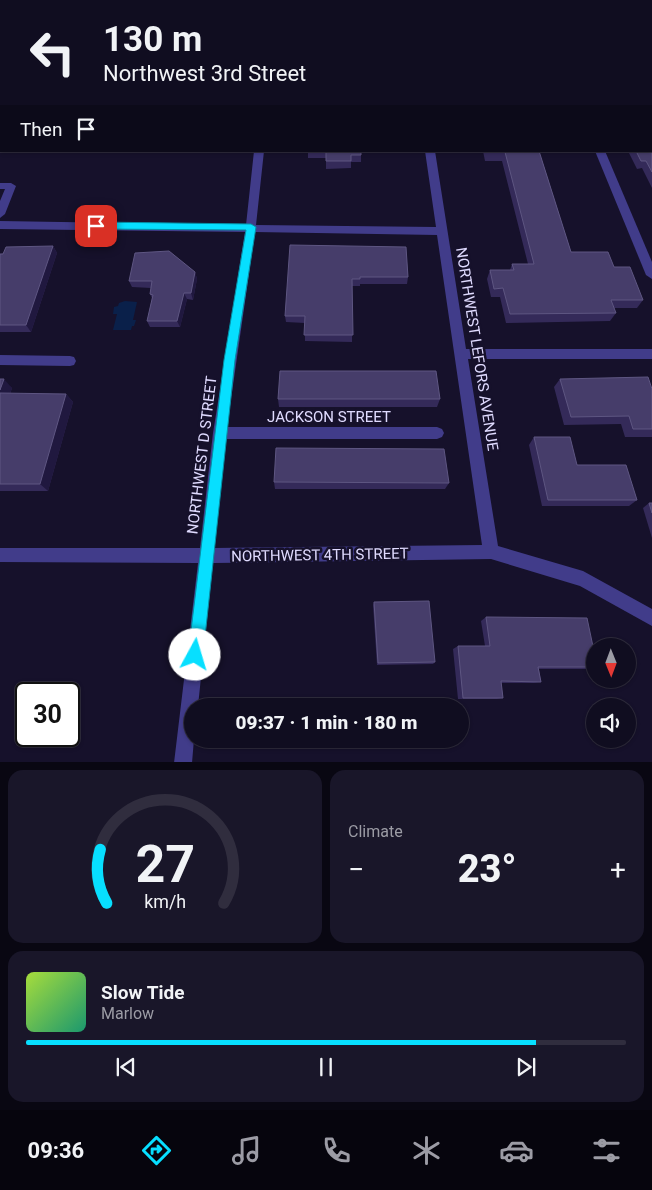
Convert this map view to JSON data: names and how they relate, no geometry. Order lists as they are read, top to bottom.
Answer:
{
  "streets": {
    "street": [
      "NORTHWEST LEFORS AVENUE",
      "JACKSON STREET",
      "NORTHWEST D STREET",
      "NORTHWEST 4TH STREET"
    ]
  },
  "crossings": [
    ["NORTHWEST LEFORS AVENUE", "NORTHWEST 4TH STREET"],
    ["JACKSON STREET", "NORTHWEST D STREET"],
    ["NORTHWEST D STREET", "NORTHWEST 4TH STREET"]
  ],
  "north": "bottom",
  "page": {
    "turn": ["130 m", "Northwest 3rd Street"],
    "then": "Then",
    "limit": "30",
    "trip": "09:37 · 1 min · 180 m",
    "tile": "Climate",
    "heat": ["−", "23°", "+"],
    "song": ["Slow Tide", "Marlow"],
    "tabs": "09:36",
    "gauge": ["27", "km/h"]
  }
}
